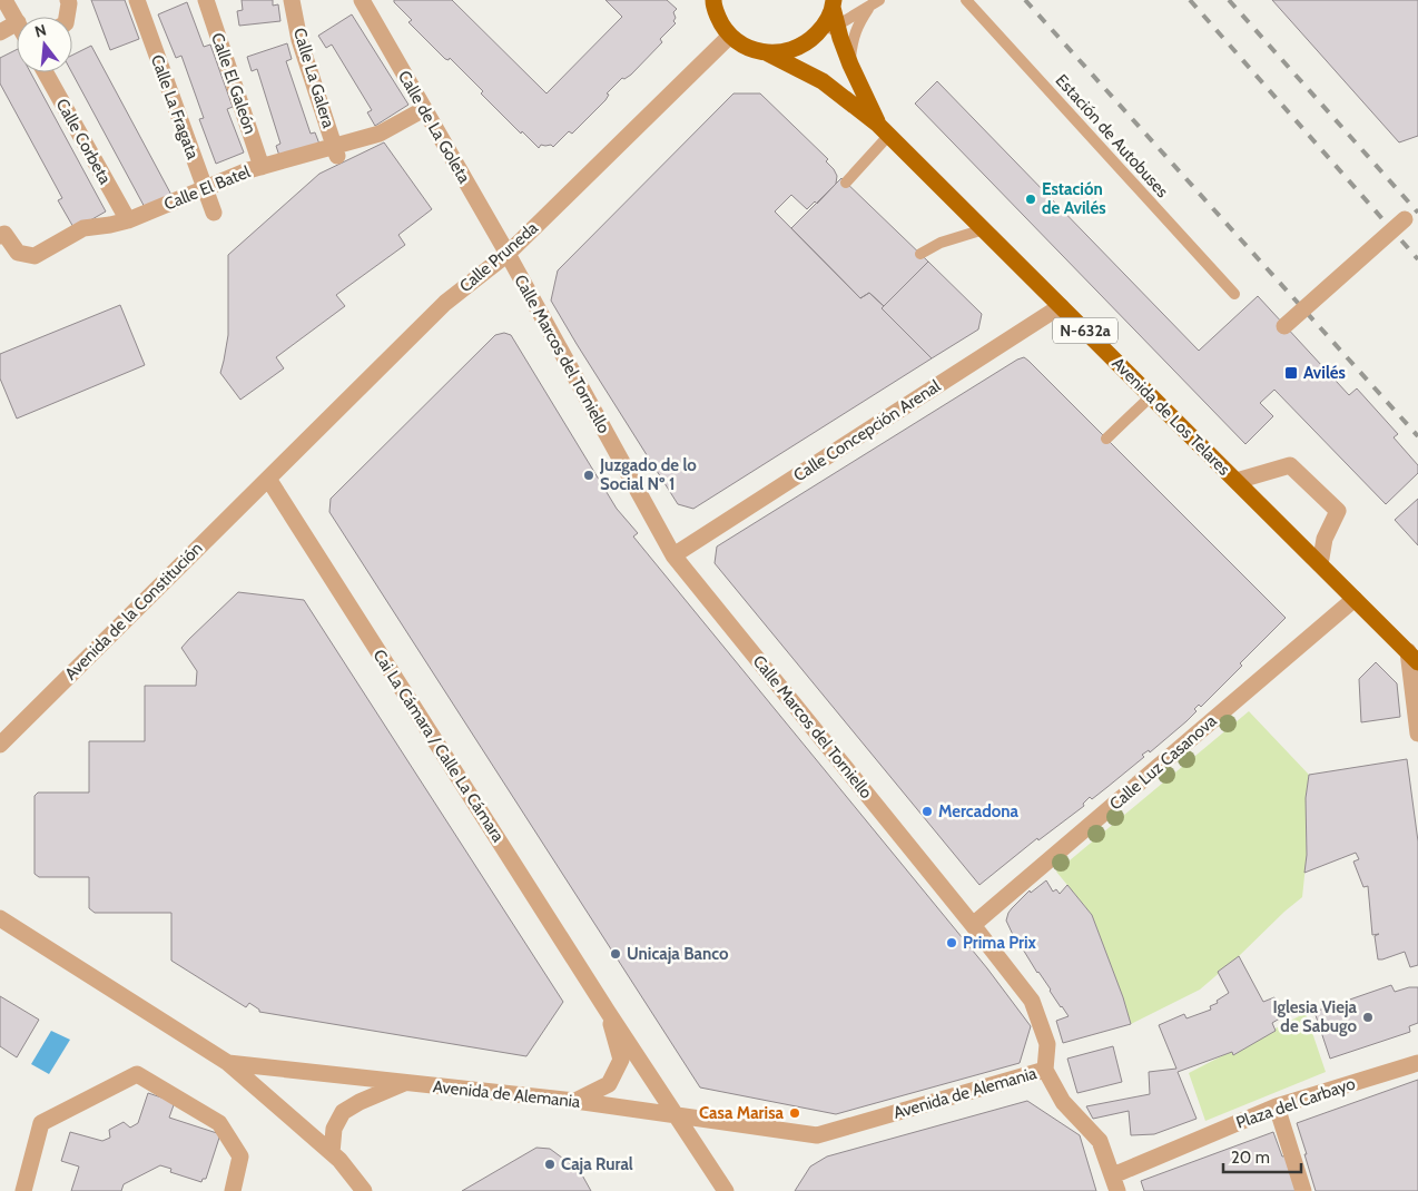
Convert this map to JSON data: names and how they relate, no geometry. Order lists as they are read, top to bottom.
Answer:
{
  "streets": {
    "main road": ["N-632a", "Avenida de Los Telares"],
    "street": [
      "Calle La Galera",
      "Calle El Galeón",
      "Calle La Fragata",
      "Calle de La Goleta",
      "Calle Corbeta",
      "Calle El Batel",
      "Calle Pruneda",
      "Calle Marcos del Torniello",
      "Calle Concepción Arenal",
      "Avenida de la Constitución",
      "Cai La Cámara / Calle La Cámara",
      "Calle Luz Casanova",
      "Avenida de Alemania",
      "Plaza del Carbayo"
    ],
    "lane": ["Estación de Autobuses"]
  },
  "crossings": [
    ["Calle La Galera", "Calle El Batel"],
    ["Calle El Galeón", "Calle El Batel"],
    ["Calle La Fragata", "Calle El Batel"],
    ["Calle de La Goleta", "Calle El Batel"],
    ["Calle de La Goleta", "Calle Pruneda"],
    ["Calle de La Goleta", "Calle Marcos del Torniello"],
    ["Calle Corbeta", "Calle El Batel"],
    ["Calle Pruneda", "N-632a"],
    ["Calle Pruneda", "Calle Marcos del Torniello"],
    ["Calle Pruneda", "Avenida de la Constitución"],
    ["Calle Pruneda", "Cai La Cámara / Calle La Cámara"],
    ["N-632a", "Avenida de Los Telares"],
    ["Calle Marcos del Torniello", "Calle Concepción Arenal"],
    ["Calle Marcos del Torniello", "Calle Luz Casanova"],
    ["Calle Marcos del Torniello", "Avenida de Alemania"],
    ["Avenida de Los Telares", "Calle Concepción Arenal"],
    ["Avenida de Los Telares", "Calle Luz Casanova"],
    ["Avenida de la Constitución", "Cai La Cámara / Calle La Cámara"],
    ["Cai La Cámara / Calle La Cámara", "Avenida de Alemania"]
  ],
  "places": {
    "other": [
      "Estación de Avilés",
      "Juzgado de lo Social Nº 1",
      "Mercadona",
      "Prima Prix",
      "Unicaja Banco",
      "Iglesia Vieja de Sabugo",
      "Casa Marisa",
      "Caja Rural"
    ],
    "transit": ["Avilés"]
  },
  "scale_bar": "20 m",
  "north": "top"
}
